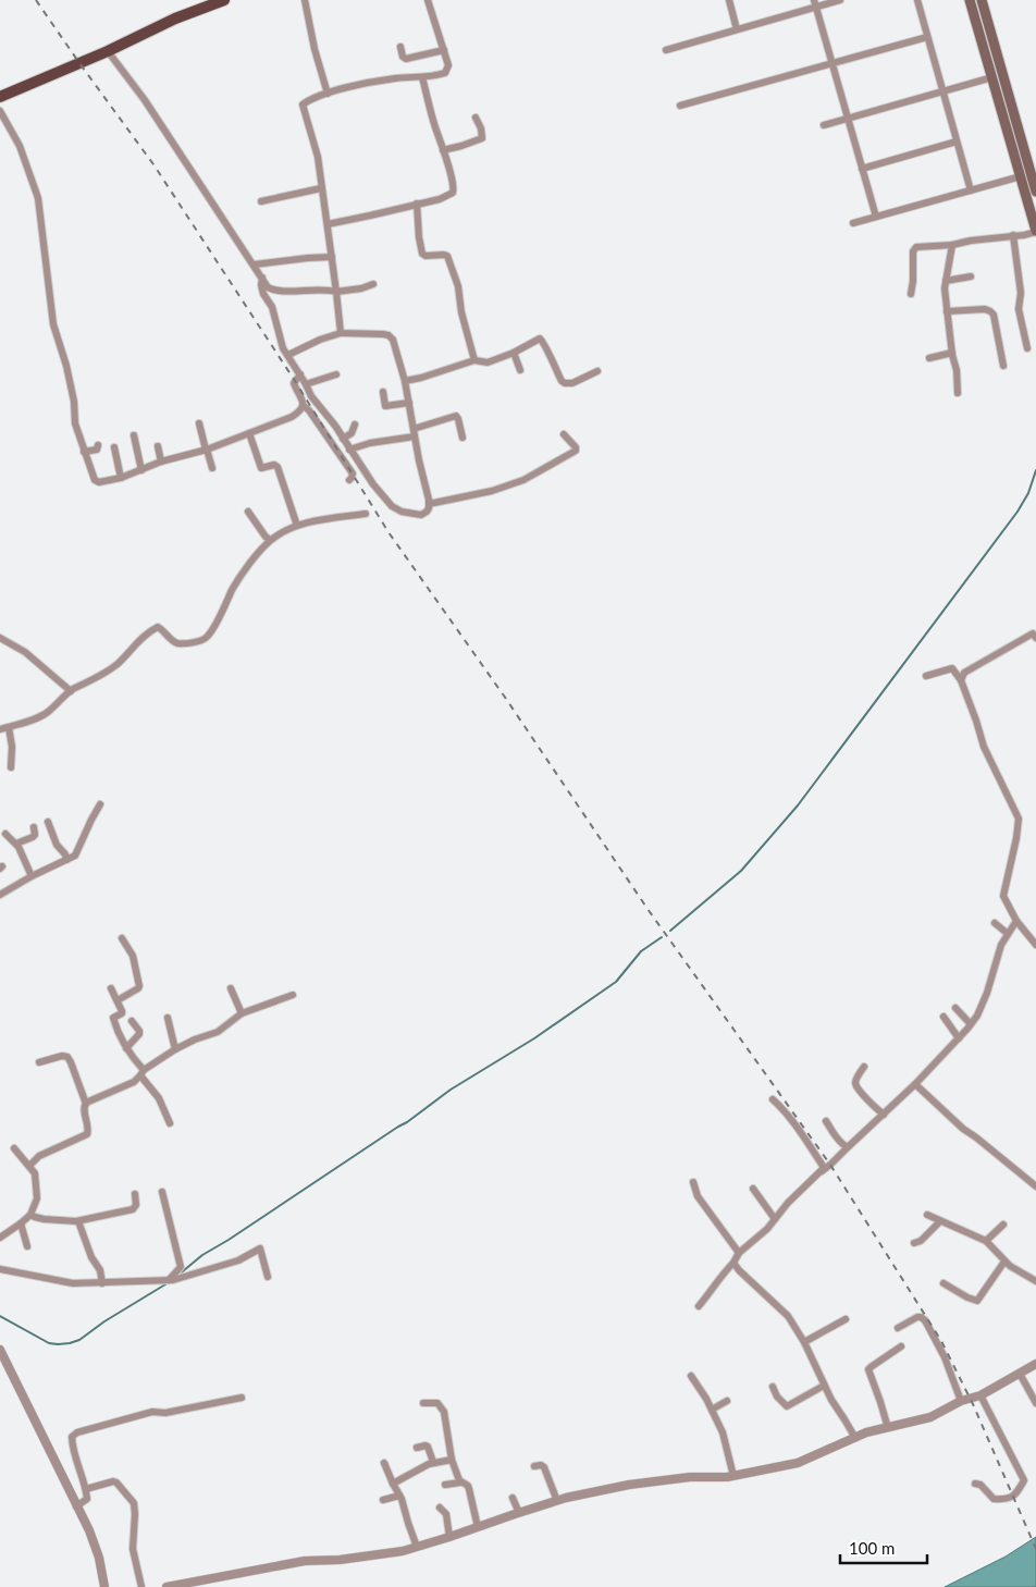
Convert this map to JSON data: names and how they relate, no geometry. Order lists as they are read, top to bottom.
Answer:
{
  "scale_bar": "100 m"
}
